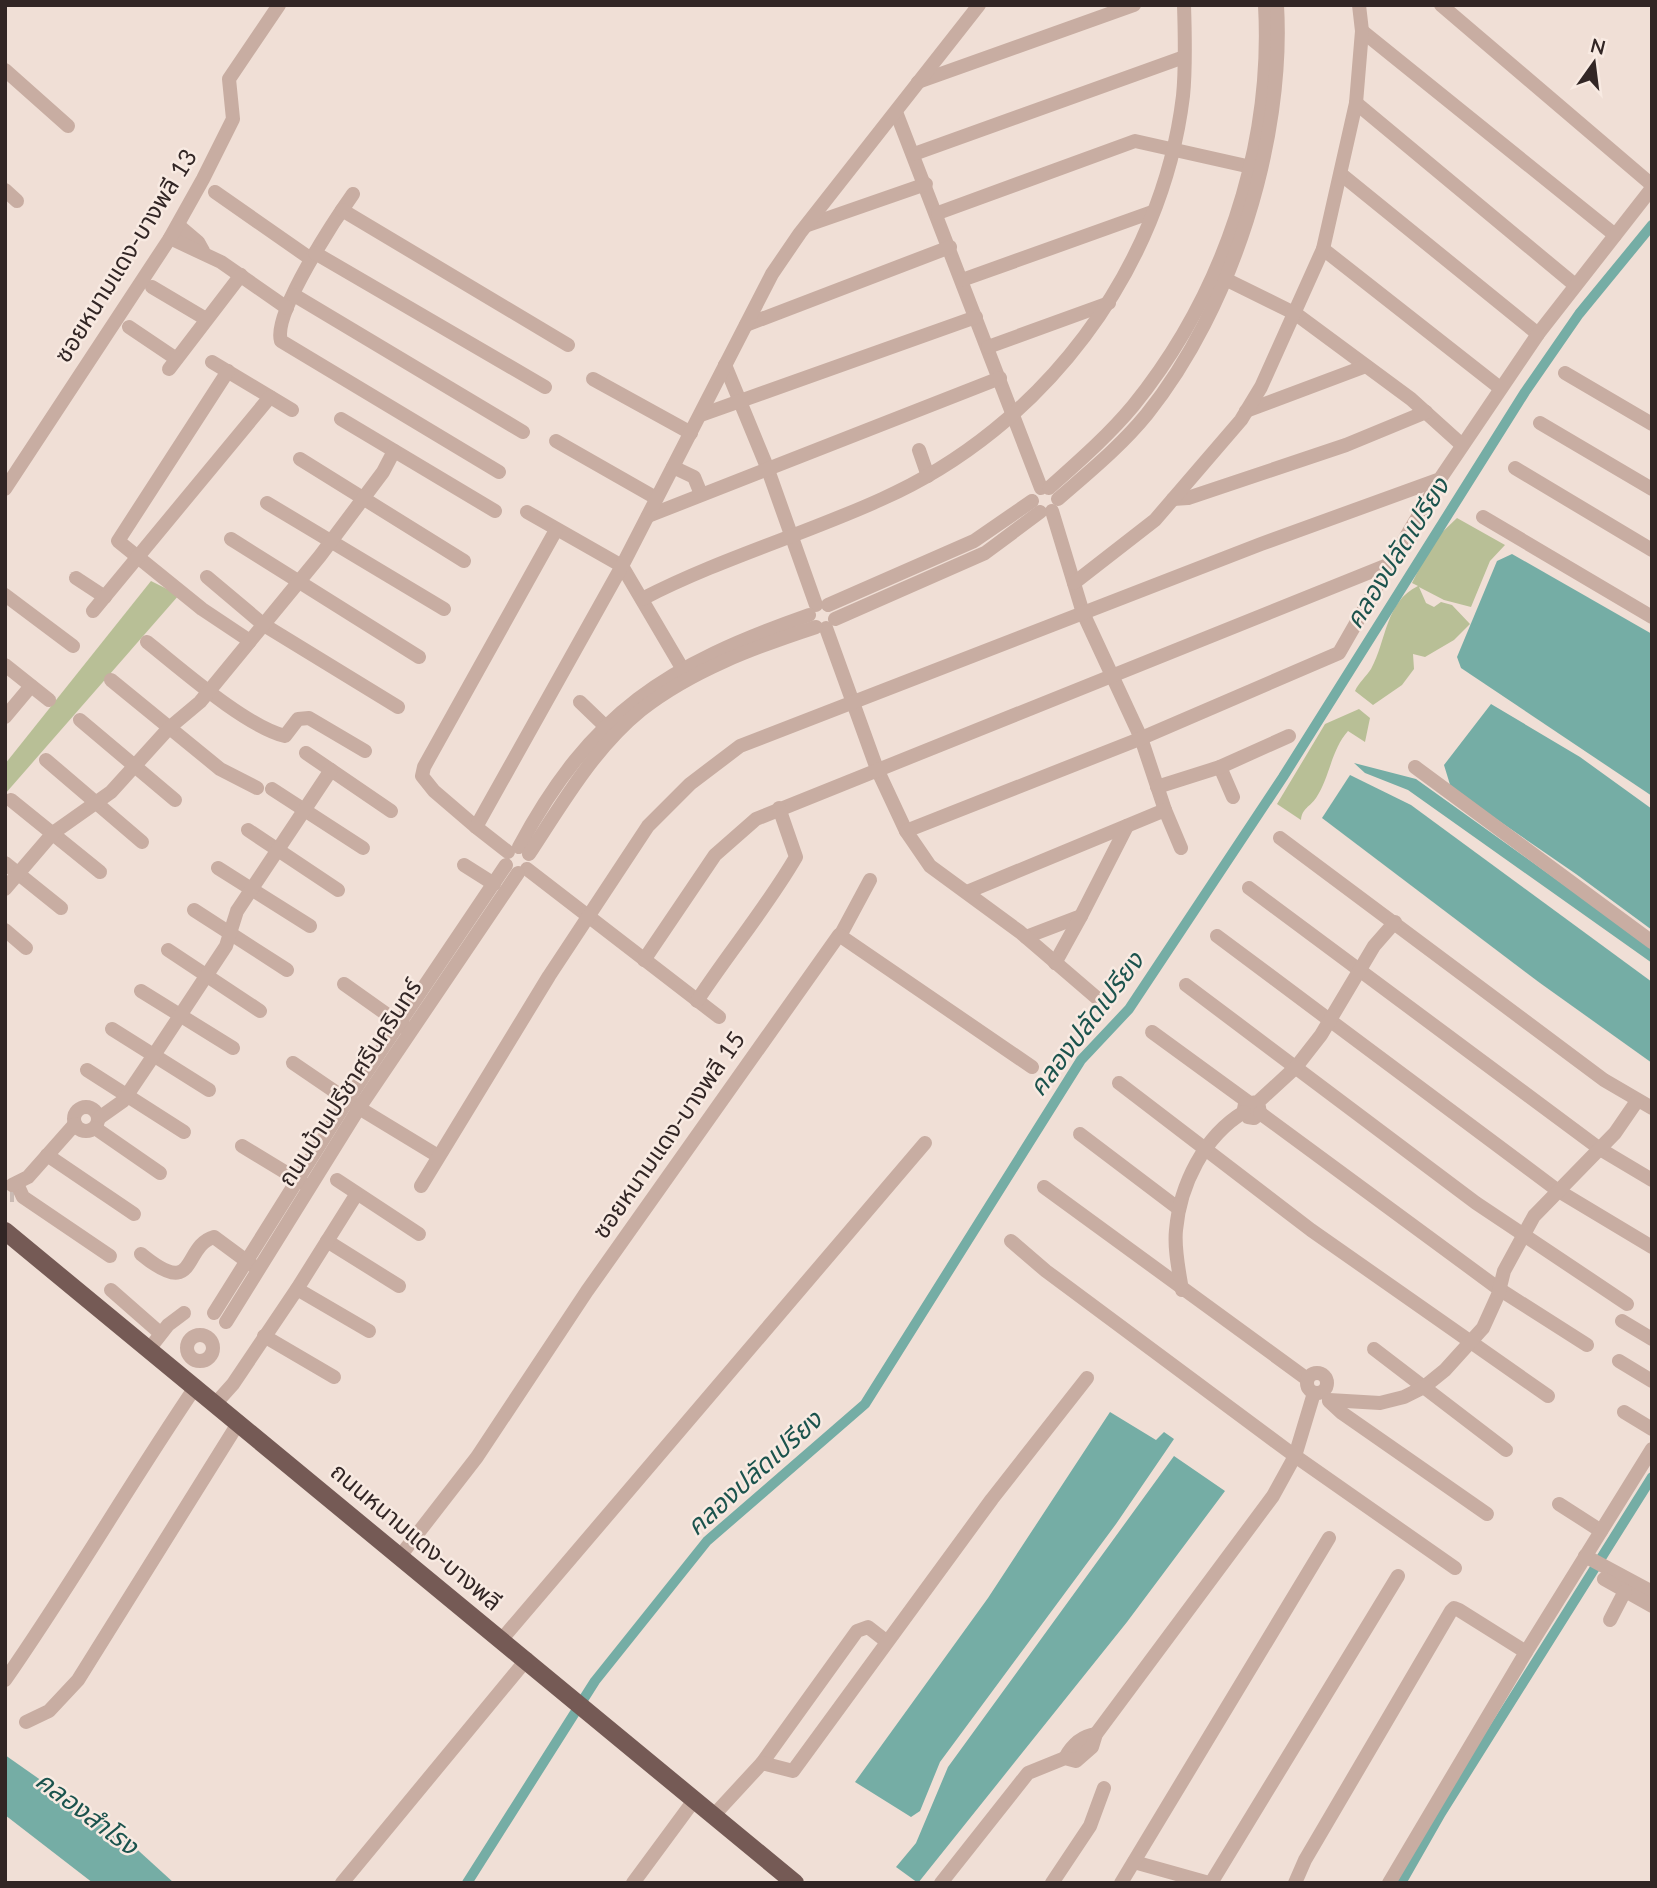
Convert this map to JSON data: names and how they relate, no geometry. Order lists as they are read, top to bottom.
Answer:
{
  "streets": {
    "main road": ["ถนนหนามแดง-บางพลี"],
    "street": ["ซอยหนามแดง-บางพลี 13", "ถนนบ้านปรีชาศรีนครินทร์", "ซอยหนามแดง-บางพลี 15"]
  },
  "crossings": [
    ["ซอยหนามแดง-บางพลี 15", "ถนนหนามแดง-บางพลี"]
  ],
  "water": ["คลองปลัดเปรียง", "คลองสำโรง"],
  "north": "top"
}
